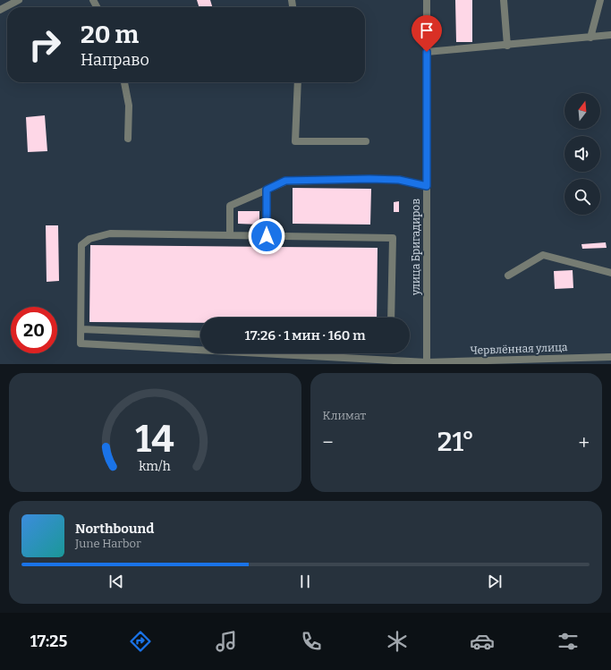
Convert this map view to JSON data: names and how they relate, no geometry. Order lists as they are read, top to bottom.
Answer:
{
  "streets": {
    "street": ["улица Бригадиров", "Червлённая улица"]
  },
  "crossings": [
    ["улица Бригадиров", "Червлённая улица"]
  ],
  "north": "top",
  "page": {
    "turn": ["20 m", "Направо"],
    "limit": "20",
    "trip": "17:26 · 1 мин · 160 m",
    "tile": "Климат",
    "heat": ["−", "21°", "+"],
    "song": ["Northbound", "June Harbor"],
    "tabs": "17:25",
    "gauge": ["14", "km/h"]
  }
}
